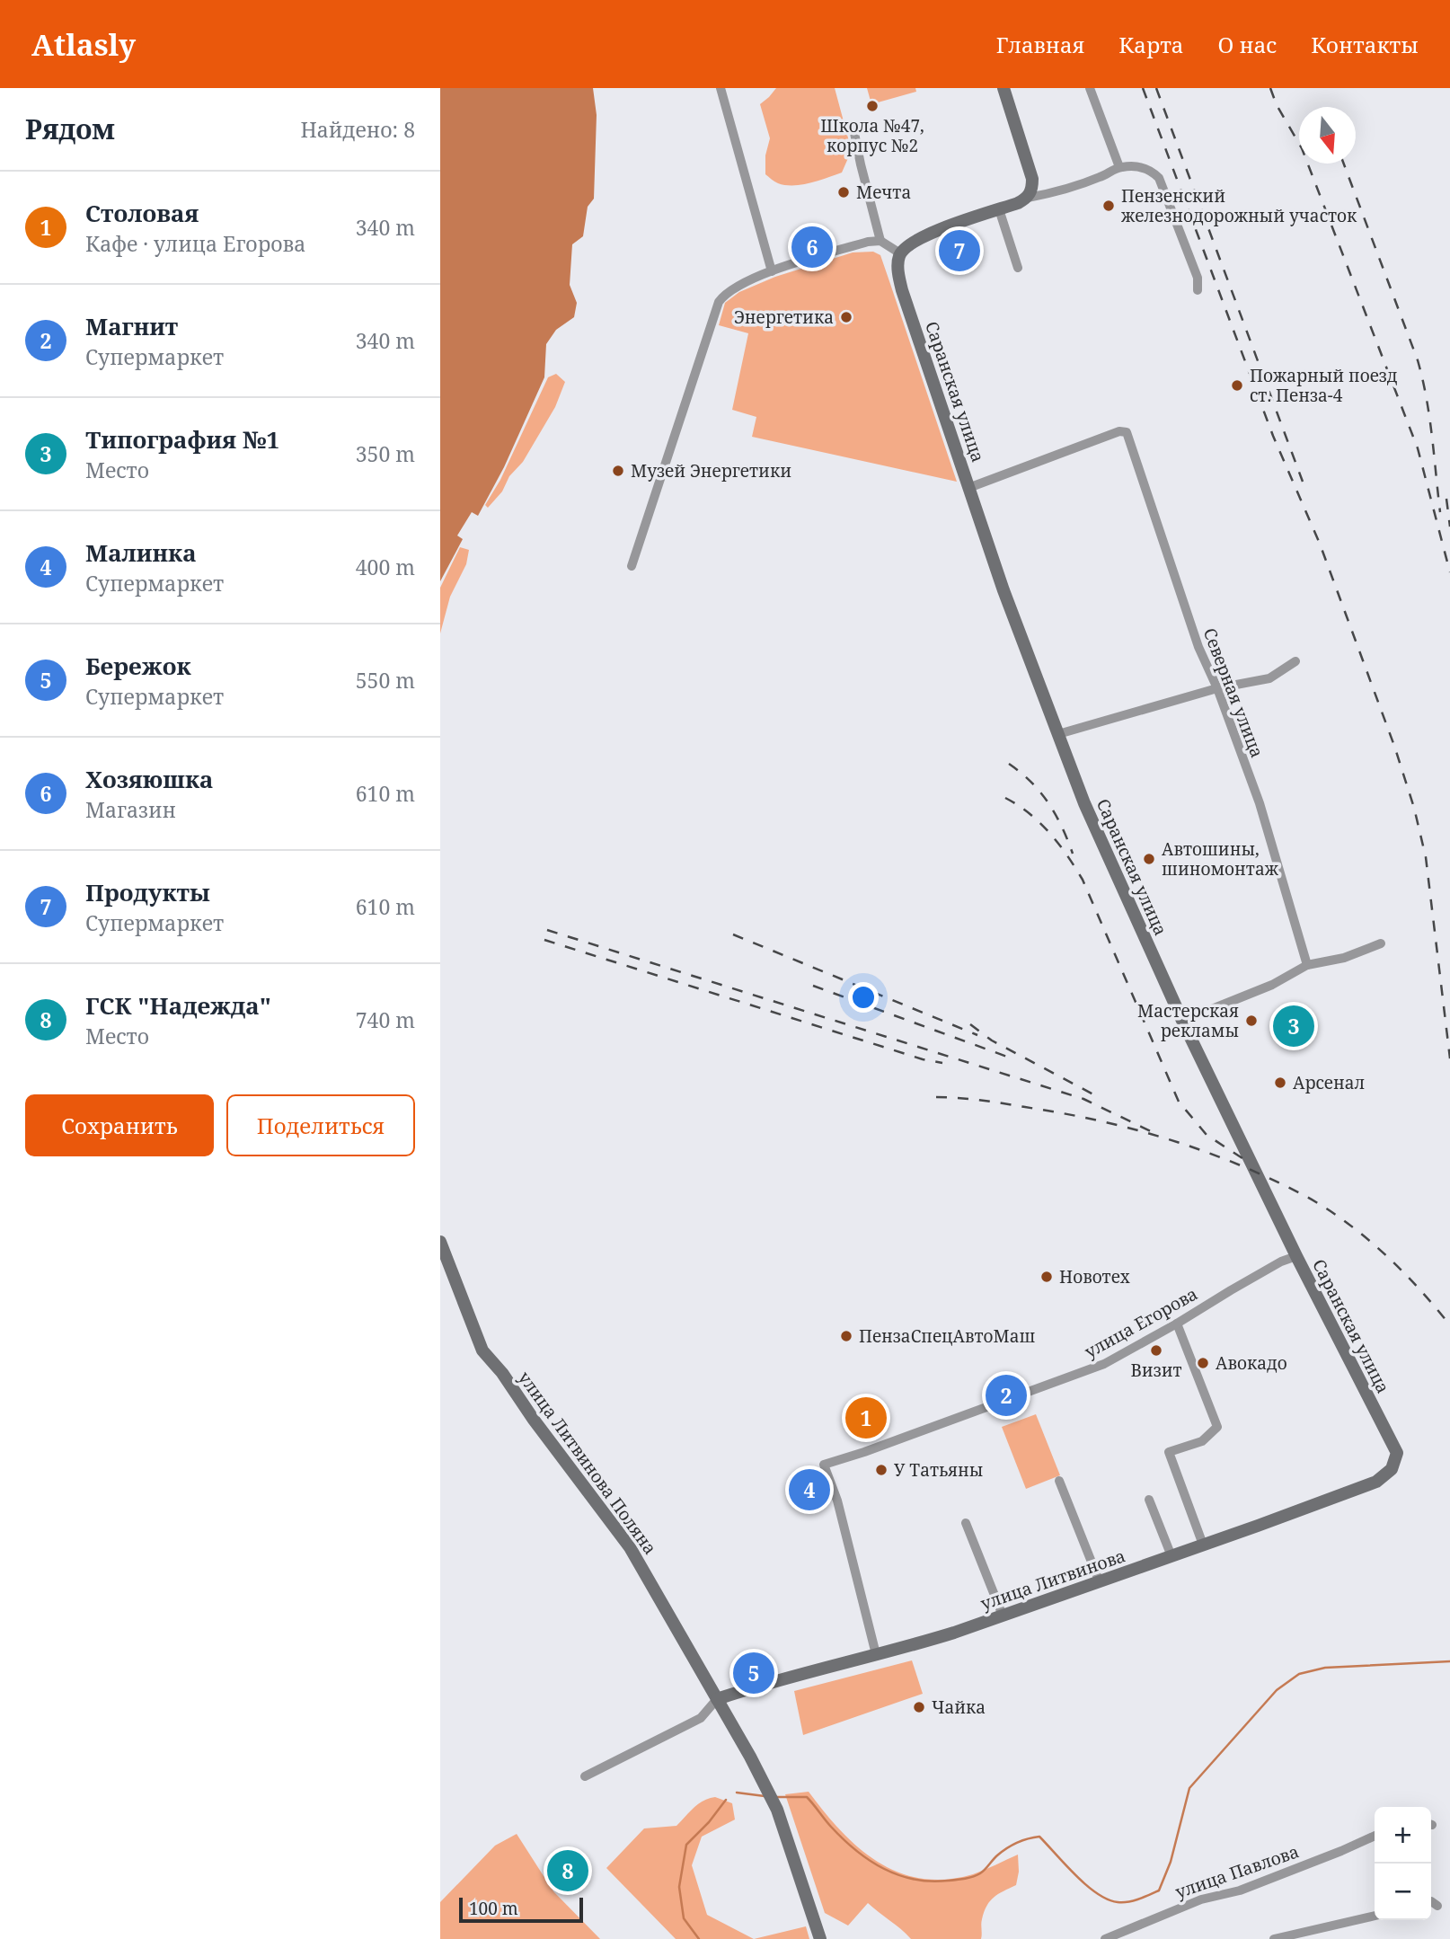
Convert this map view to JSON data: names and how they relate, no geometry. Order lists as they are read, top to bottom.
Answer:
{
  "streets": {
    "main road": ["Саранская улица", "улица Литвинова Поляна", "улица Литвинова"],
    "street": ["Северная улица", "улица Егорова", "улица Павлова"]
  },
  "crossings": [
    ["Саранская улица", "Северная улица"],
    ["Саранская улица", "улица Егорова"],
    ["Саранская улица", "улица Литвинова"],
    ["улица Егорова", "улица Литвинова"],
    ["улица Литвинова Поляна", "улица Литвинова"]
  ],
  "places": [
    "Школа №47, корпус №2",
    "Мечта",
    "Пензенский железнодорожный участок",
    "Энергетика",
    "Пожарный поезд ст. Пенза-4",
    "Музей Энергетики",
    "Автошины, шиномонтаж",
    "Мастерская рекламы",
    "Арсенал",
    "Новотех",
    "ПензаСпецАвтоМаш",
    "Визит",
    "Авокадо",
    "У Татьяны",
    "Чайка"
  ],
  "scale_bar": "100 m",
  "north": "bottom",
  "page": {
    "header": "Atlasly",
    "nav": [
      "Главная",
      "Карта",
      "О нас",
      "Контакты"
    ],
    "heading": ["Рядом", "Найдено: 8"],
    "list": [
      {
        "mark": "1",
        "name": "Столовая",
        "note": "Кафе · улица Егорова",
        "value": "340 m"
      },
      {
        "mark": "2",
        "name": "Магнит",
        "note": "Супермаркет",
        "value": "340 m"
      },
      {
        "mark": "3",
        "name": "Типография №1",
        "note": "Место",
        "value": "350 m"
      },
      {
        "mark": "4",
        "name": "Малинка",
        "note": "Супермаркет",
        "value": "400 m"
      },
      {
        "mark": "5",
        "name": "Бережок",
        "note": "Супермаркет",
        "value": "550 m"
      },
      {
        "mark": "6",
        "name": "Хозяюшка",
        "note": "Магазин",
        "value": "610 m"
      },
      {
        "mark": "7",
        "name": "Продукты",
        "note": "Супермаркет",
        "value": "610 m"
      },
      {
        "mark": "8",
        "name": "ГСК \"Надежда\"",
        "note": "Место",
        "value": "740 m"
      }
    ],
    "pins": [
      "6",
      "7",
      "3",
      "2",
      "1",
      "4",
      "5",
      "8"
    ],
    "buttons": ["Сохранить", "Поделиться"],
    "map_buttons": ["+", "−"],
    "scale": "100 m"
  }
}
